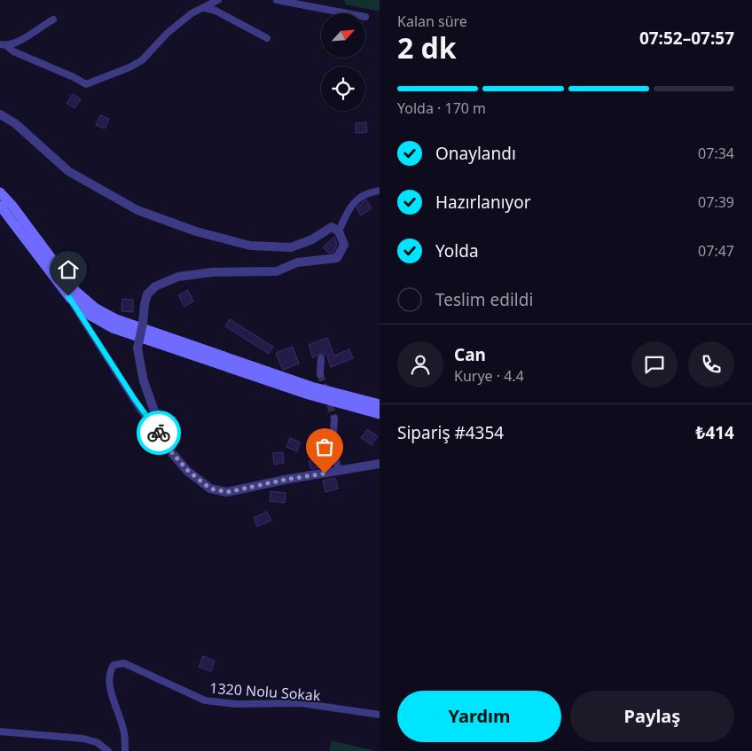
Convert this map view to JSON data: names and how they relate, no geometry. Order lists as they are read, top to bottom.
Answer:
{
  "streets": {
    "street": ["1320 Nolu Sokak"]
  },
  "north": "top right",
  "page": {
    "heading": ["2 dk", "Kalan süre", "07:52–07:57"],
    "panel": [
      "Can",
      "Kurye · 4.4",
      "Sipariş #4354",
      "₺414"
    ],
    "bar": "Yolda · 170 m",
    "list": [
      ["Onaylandı", "07:34"],
      ["Hazırlanıyor", "07:39"],
      ["Yolda", "07:47"],
      "Teslim edildi"
    ],
    "buttons": ["Yardım", "Paylaş"]
  }
}
